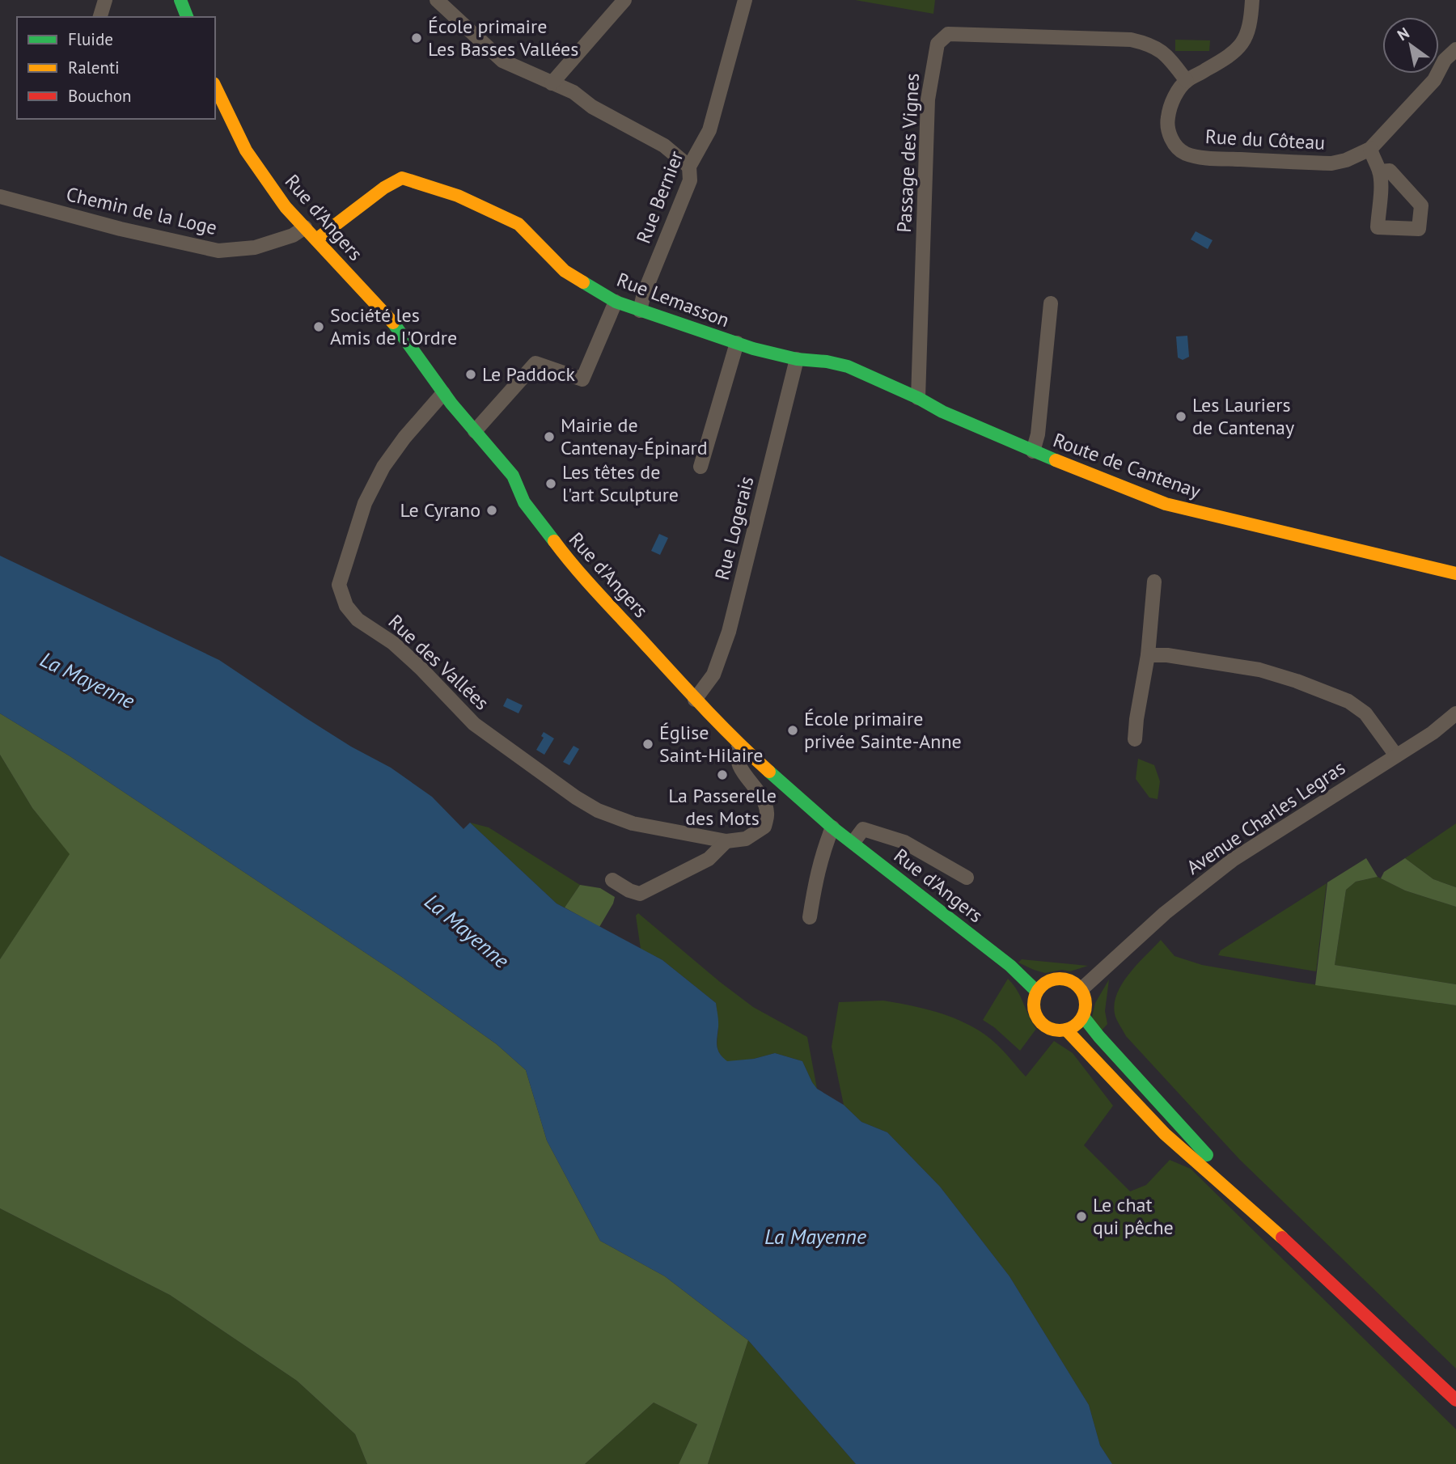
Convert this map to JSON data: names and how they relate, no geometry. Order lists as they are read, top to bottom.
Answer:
{
  "streets": {
    "main road": ["Rue d'Angers", "Rue Lemasson", "Route de Cantenay"],
    "street": [
      "Rue du Côteau",
      "Passage des Vignes",
      "Rue Bernier",
      "Chemin de la Loge",
      "Rue Logerais",
      "Rue des Vallées",
      "Avenue Charles Legras"
    ]
  },
  "crossings": [
    ["Rue du Côteau", "Passage des Vignes"],
    ["Passage des Vignes", "Route de Cantenay"],
    ["Rue Bernier", "Rue Lemasson"],
    ["Chemin de la Loge", "Rue d'Angers"],
    ["Rue d'Angers", "Rue Lemasson"],
    ["Rue d'Angers", "Rue Logerais"],
    ["Rue d'Angers", "Rue des Vallées"],
    ["Rue d'Angers", "Avenue Charles Legras"],
    ["Rue Lemasson", "Route de Cantenay"],
    ["Rue Lemasson", "Rue Logerais"],
    ["Route de Cantenay", "Rue Logerais"]
  ],
  "water": ["La Mayenne"],
  "places": [
    "École primaire Les Basses Vallées",
    "Société les Amis de l'Ordre",
    "Le Paddock",
    "Les Lauriers de Cantenay",
    "Mairie de Cantenay-Épinard",
    "Les têtes de l'art Sculpture",
    "Le Cyrano",
    "École primaire privée Sainte-Anne",
    "Église Saint-Hilaire",
    "La Passerelle des Mots",
    "Le chat qui pêche"
  ],
  "legend": ["Fluide", "Ralenti", "Bouchon"],
  "north": "top left"
}
